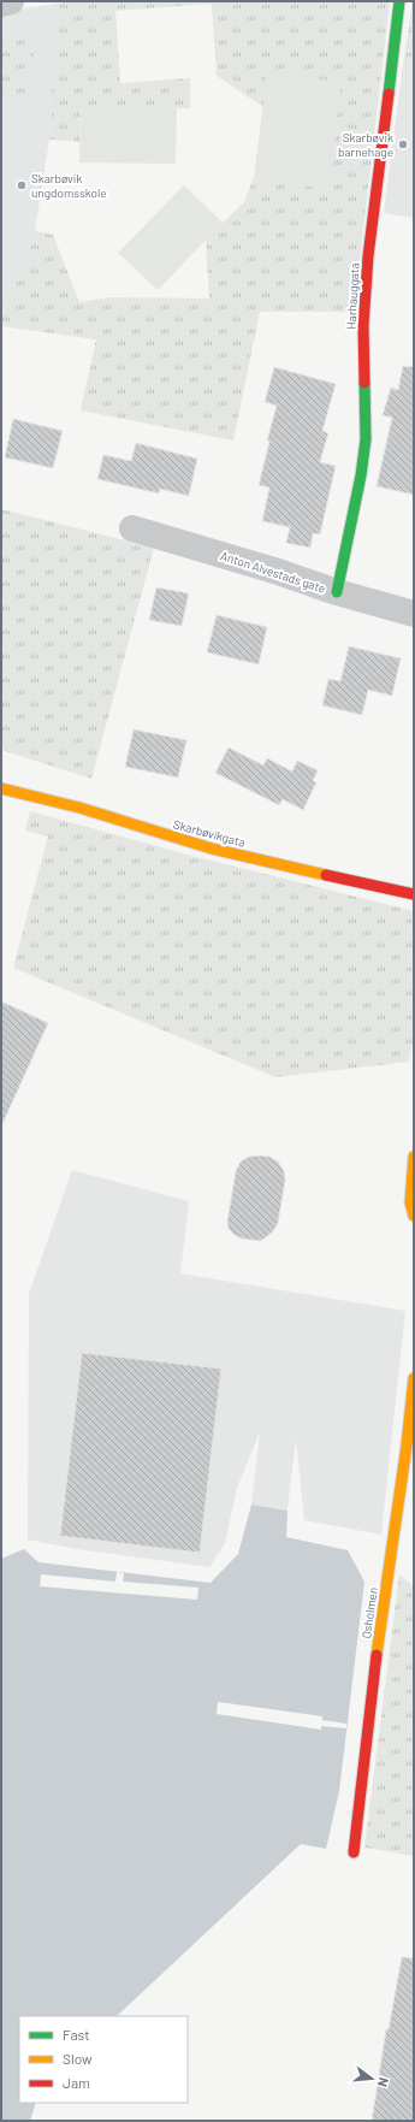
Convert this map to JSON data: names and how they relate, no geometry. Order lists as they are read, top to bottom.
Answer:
{
  "streets": {
    "street": [
      "Harhauggata",
      "Anton Alvestads gate",
      "Skarbøvikgata",
      "Osholmen"
    ]
  },
  "crossings": [
    ["Harhauggata", "Anton Alvestads gate"]
  ],
  "places": ["Skarbøvik barnehage", "Skarbøvik ungdomsskole"],
  "legend": ["Fast", "Slow", "Jam"],
  "north": "right"
}
